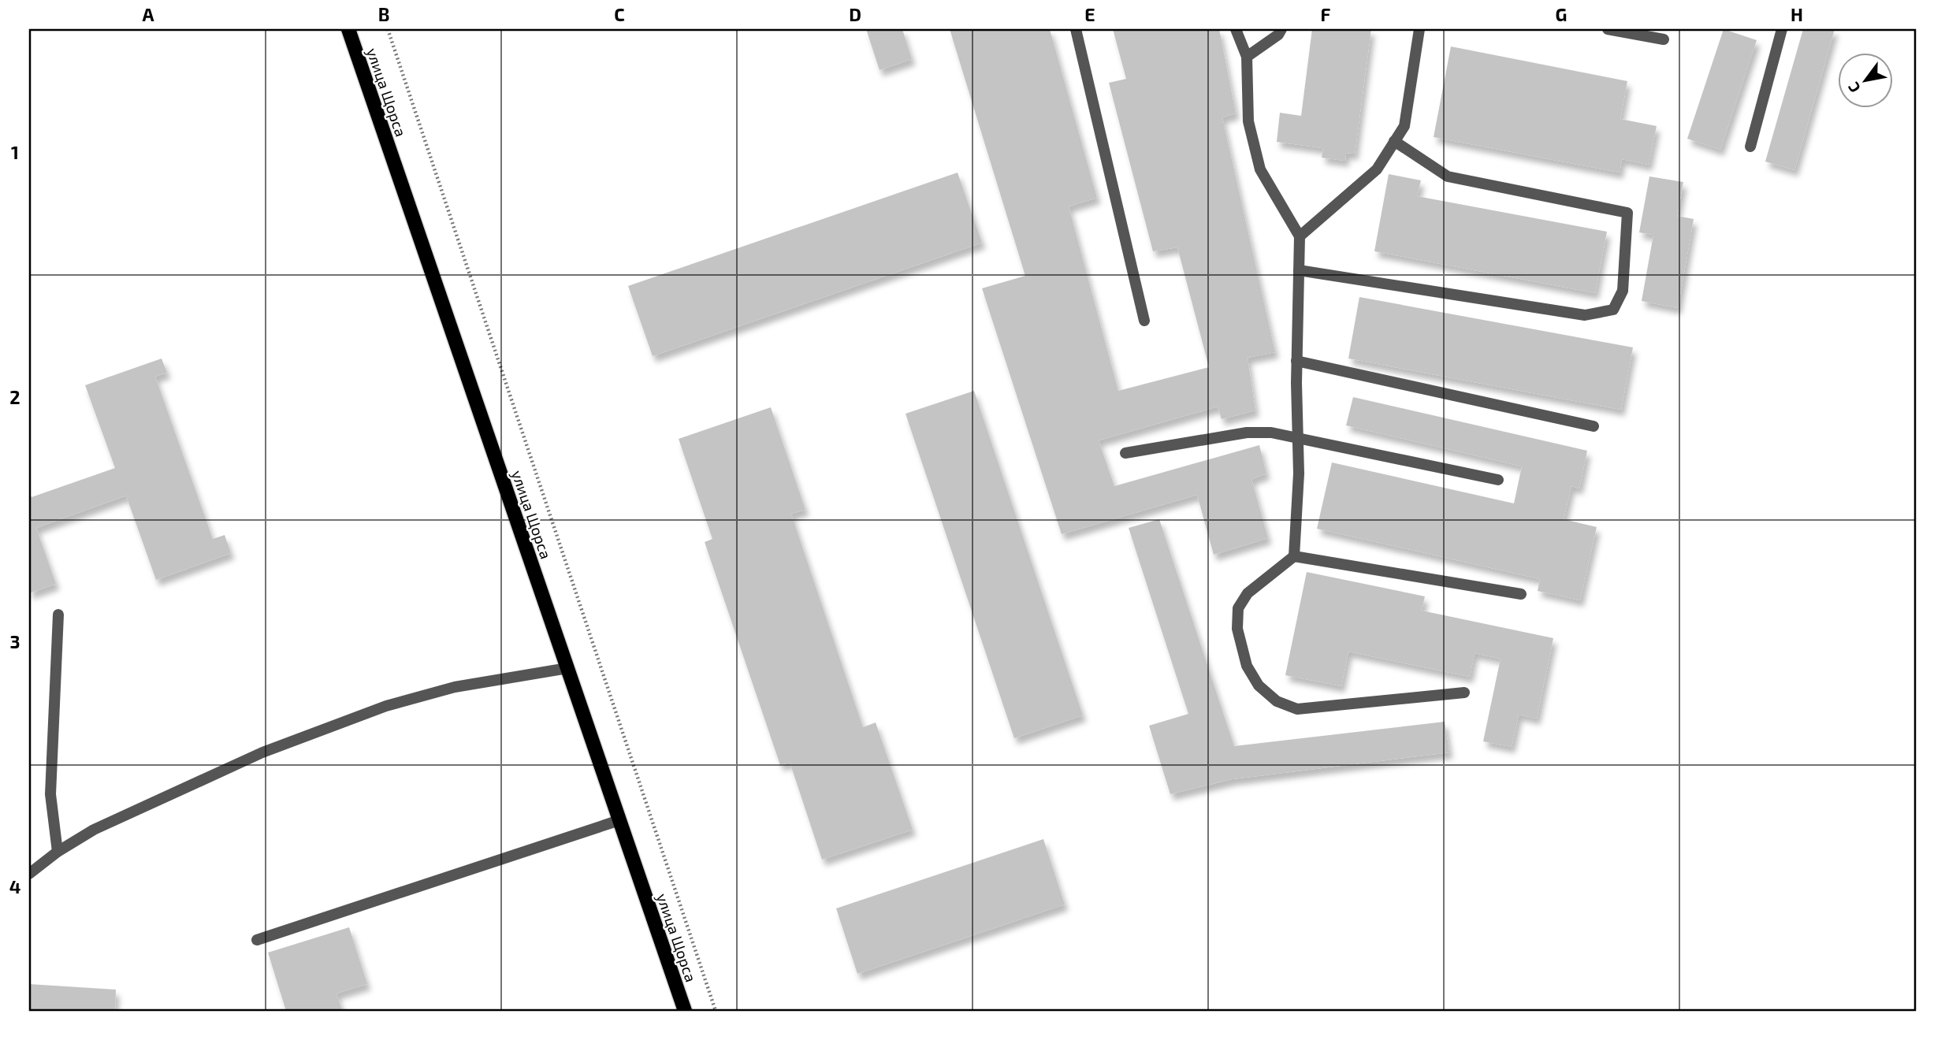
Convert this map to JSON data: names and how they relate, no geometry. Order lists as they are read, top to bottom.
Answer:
{
  "streets": {
    "main road": ["улица Щорса"]
  },
  "north": "bottom left",
  "grid": {
    "columns": [
      "A",
      "B",
      "C",
      "D",
      "E",
      "F",
      "G",
      "H"
    ],
    "rows": [
      "1",
      "2",
      "3",
      "4"
    ]
  }
}
